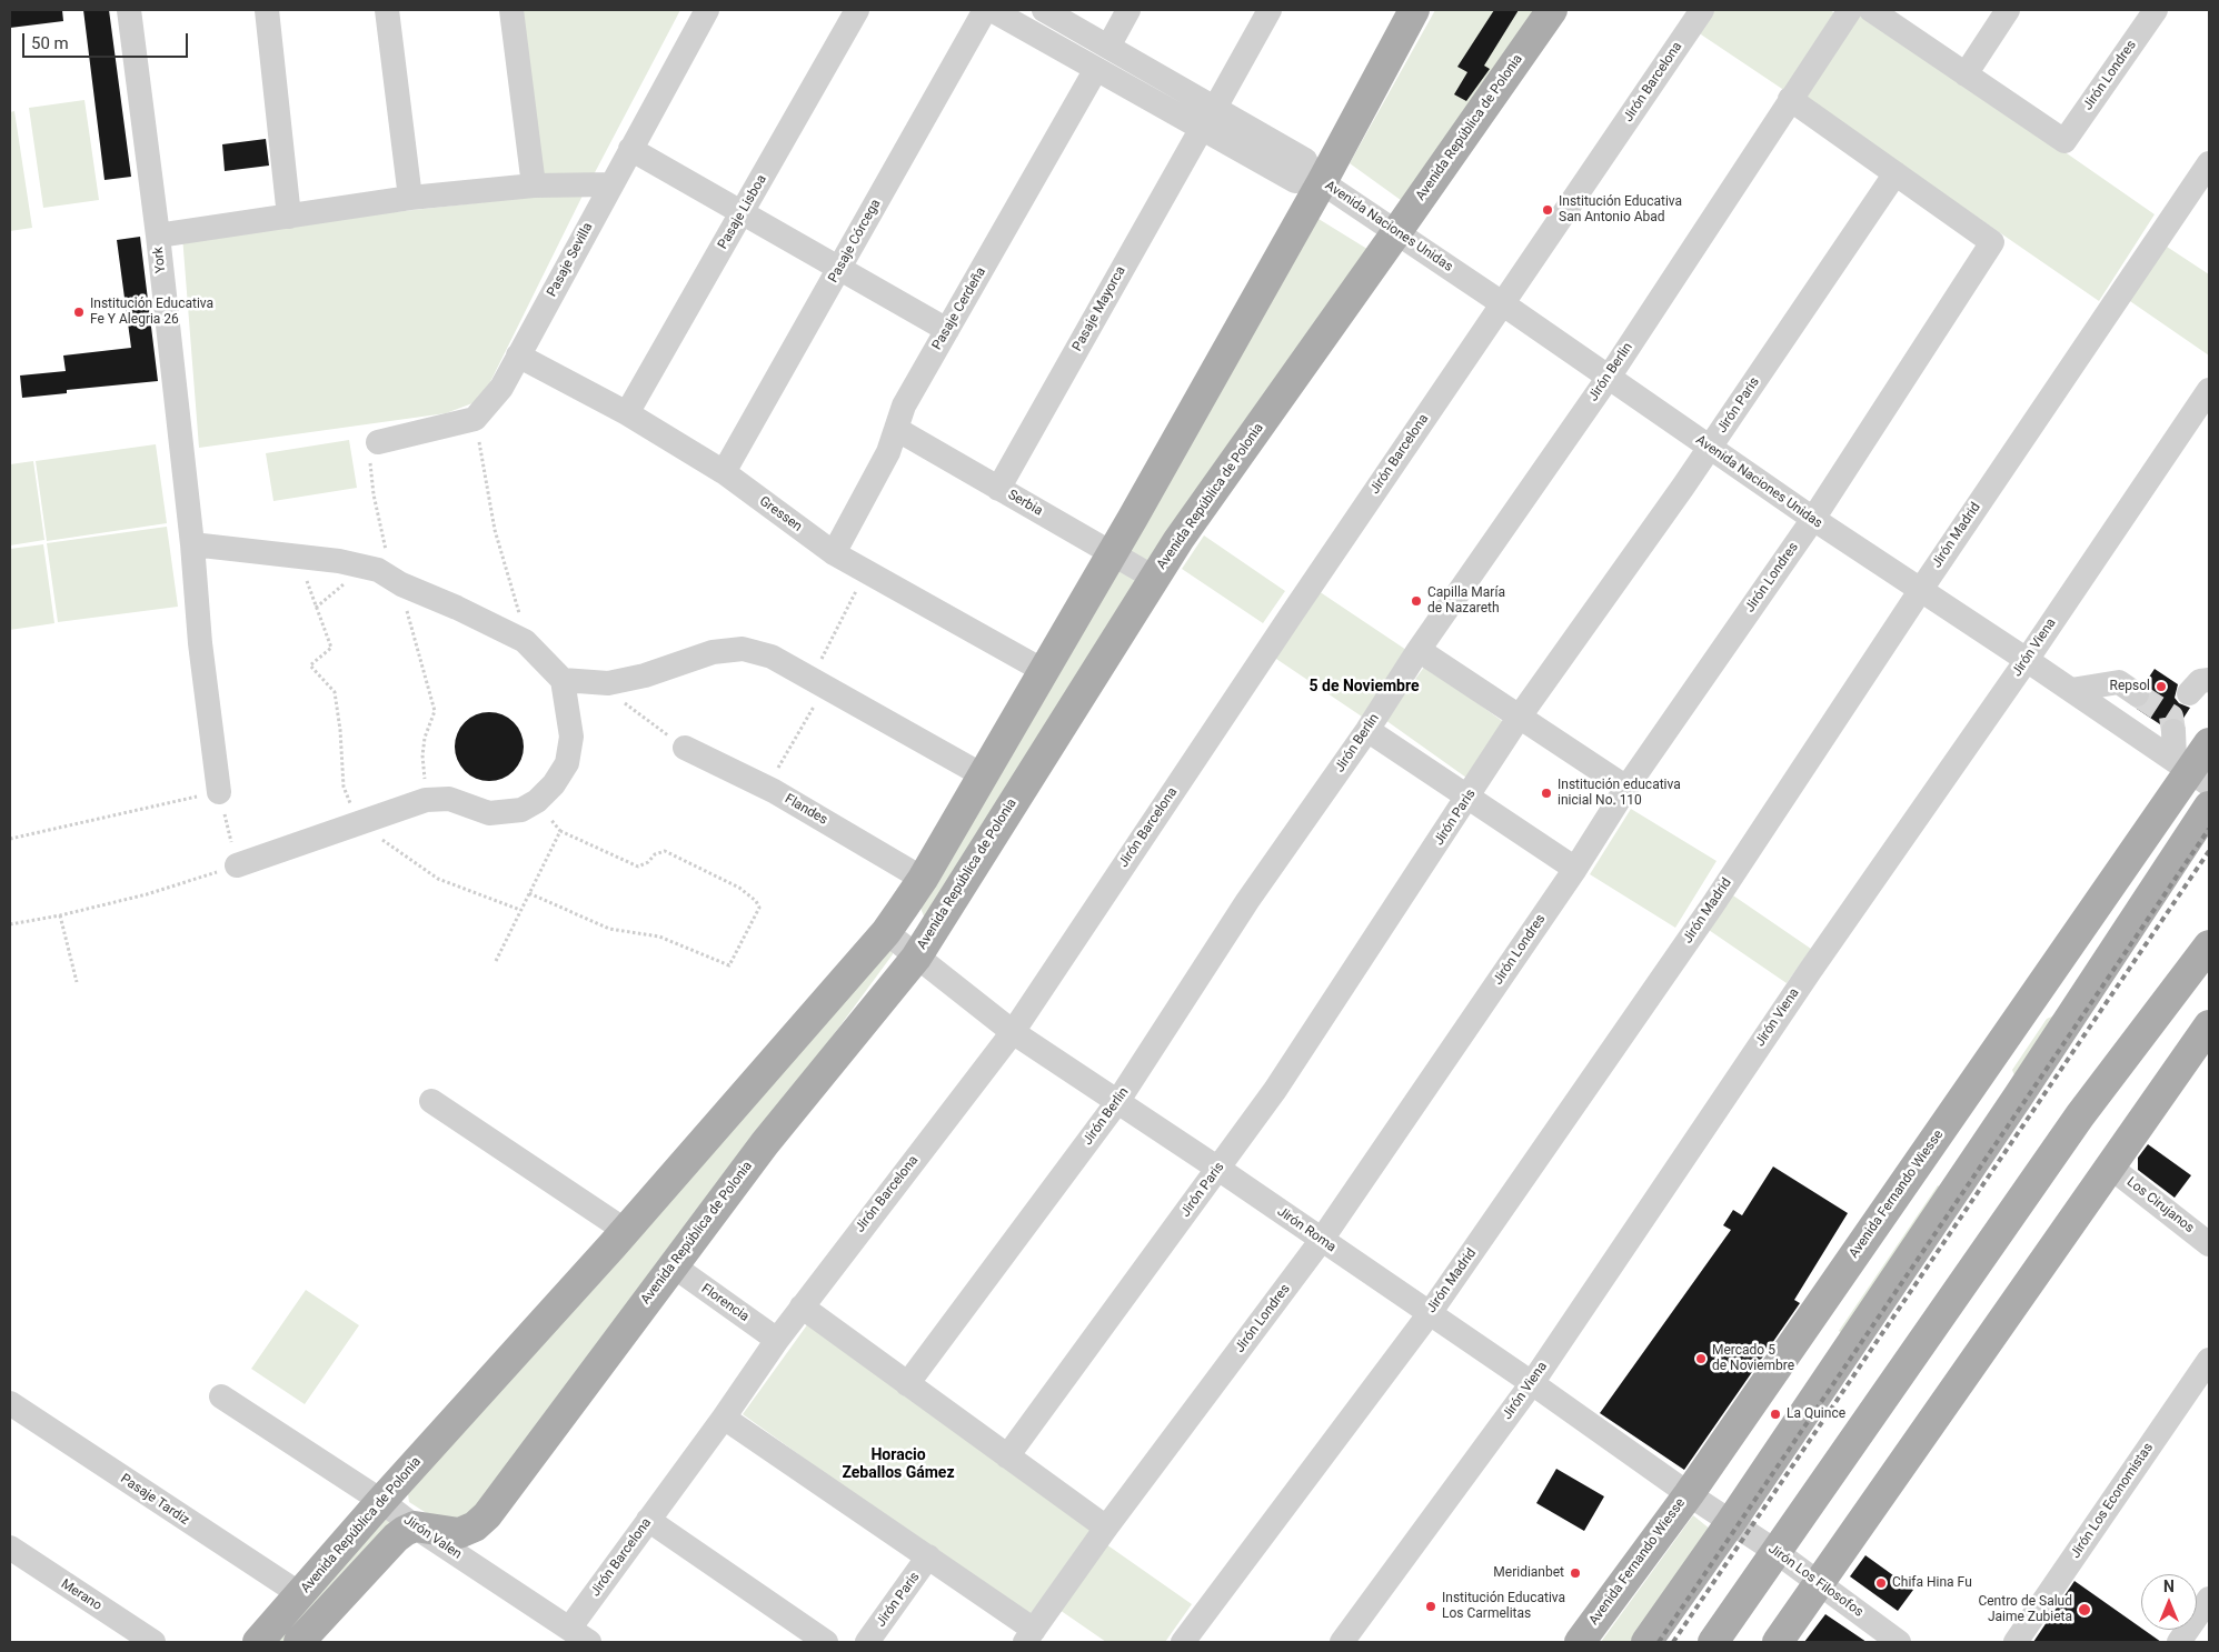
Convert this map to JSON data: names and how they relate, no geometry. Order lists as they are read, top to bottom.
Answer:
{
  "streets": {
    "main road": ["Avenida República de Polonia", "Avenida Fernando Wiesse"],
    "street": [
      "Jirón Londres",
      "Jirón Barcelona",
      "Pasaje Lisboa",
      "Avenida Naciones Unidas",
      "Pasaje Córcega",
      "York",
      "Pasaje Sevilla",
      "Pasaje Cerdeña",
      "Pasaje Mayorca",
      "Jirón Berlin",
      "Jirón Paris",
      "Serbia",
      "Gressen",
      "Jirón Madrid",
      "Jirón Viena",
      "Flandes",
      "Los Cirujanos",
      "Jirón Roma",
      "Florencia",
      "Pasaje Tardiz",
      "Jirón Los Economistas",
      "Jirón Valen",
      "Jirón Los Filosofos",
      "Merano"
    ]
  },
  "crossings": [
    ["Jirón Londres", "Avenida Naciones Unidas"],
    ["Jirón Londres", "Jirón Paris"],
    ["Jirón Londres", "Jirón Roma"],
    ["Jirón Barcelona", "Avenida Naciones Unidas"],
    ["Jirón Barcelona", "Jirón Roma"],
    ["Jirón Barcelona", "Florencia"],
    ["Jirón Barcelona", "Jirón Valen"],
    ["Avenida República de Polonia", "Avenida Naciones Unidas"],
    ["Avenida República de Polonia", "Serbia"],
    ["Avenida República de Polonia", "Gressen"],
    ["Avenida República de Polonia", "Flandes"],
    ["Avenida República de Polonia", "Jirón Roma"],
    ["Avenida República de Polonia", "Florencia"],
    ["Avenida República de Polonia", "Pasaje Tardiz"],
    ["Avenida República de Polonia", "Jirón Valen"],
    ["Pasaje Lisboa", "Gressen"],
    ["Avenida Naciones Unidas", "Pasaje Cerdeña"],
    ["Avenida Naciones Unidas", "Pasaje Mayorca"],
    ["Avenida Naciones Unidas", "Jirón Berlin"],
    ["Avenida Naciones Unidas", "Jirón Paris"],
    ["Avenida Naciones Unidas", "Jirón Madrid"],
    ["Avenida Naciones Unidas", "Jirón Viena"],
    ["Avenida Naciones Unidas", "Avenida Fernando Wiesse"],
    ["Pasaje Córcega", "Gressen"],
    ["Pasaje Sevilla", "Gressen"],
    ["Pasaje Cerdeña", "Serbia"],
    ["Pasaje Cerdeña", "Gressen"],
    ["Pasaje Mayorca", "Serbia"],
    ["Jirón Berlin", "Jirón Roma"],
    ["Jirón Paris", "Jirón Roma"],
    ["Jirón Madrid", "Jirón Roma"],
    ["Jirón Viena", "Jirón Roma"],
    ["Avenida Fernando Wiesse", "Jirón Roma"],
    ["Jirón Roma", "Jirón Los Filosofos"]
  ],
  "districts": ["5 de Noviembre", "Horacio Zeballos Gámez"],
  "places": [
    "Institución Educativa San Antonio Abad",
    "Institución Educativa Fe Y Alegria 26",
    "Capilla María de Nazareth",
    "Repsol",
    "Institución educativa inicial No. 110",
    "Mercado 5 de Noviembre",
    "La Quince",
    "Meridianbet",
    "Chifa Hina Fu",
    "Institución Educativa Los Carmelitas",
    "Centro de Salud Jaime Zubieta"
  ],
  "scale_bar": "50 m",
  "north": "top"
}
